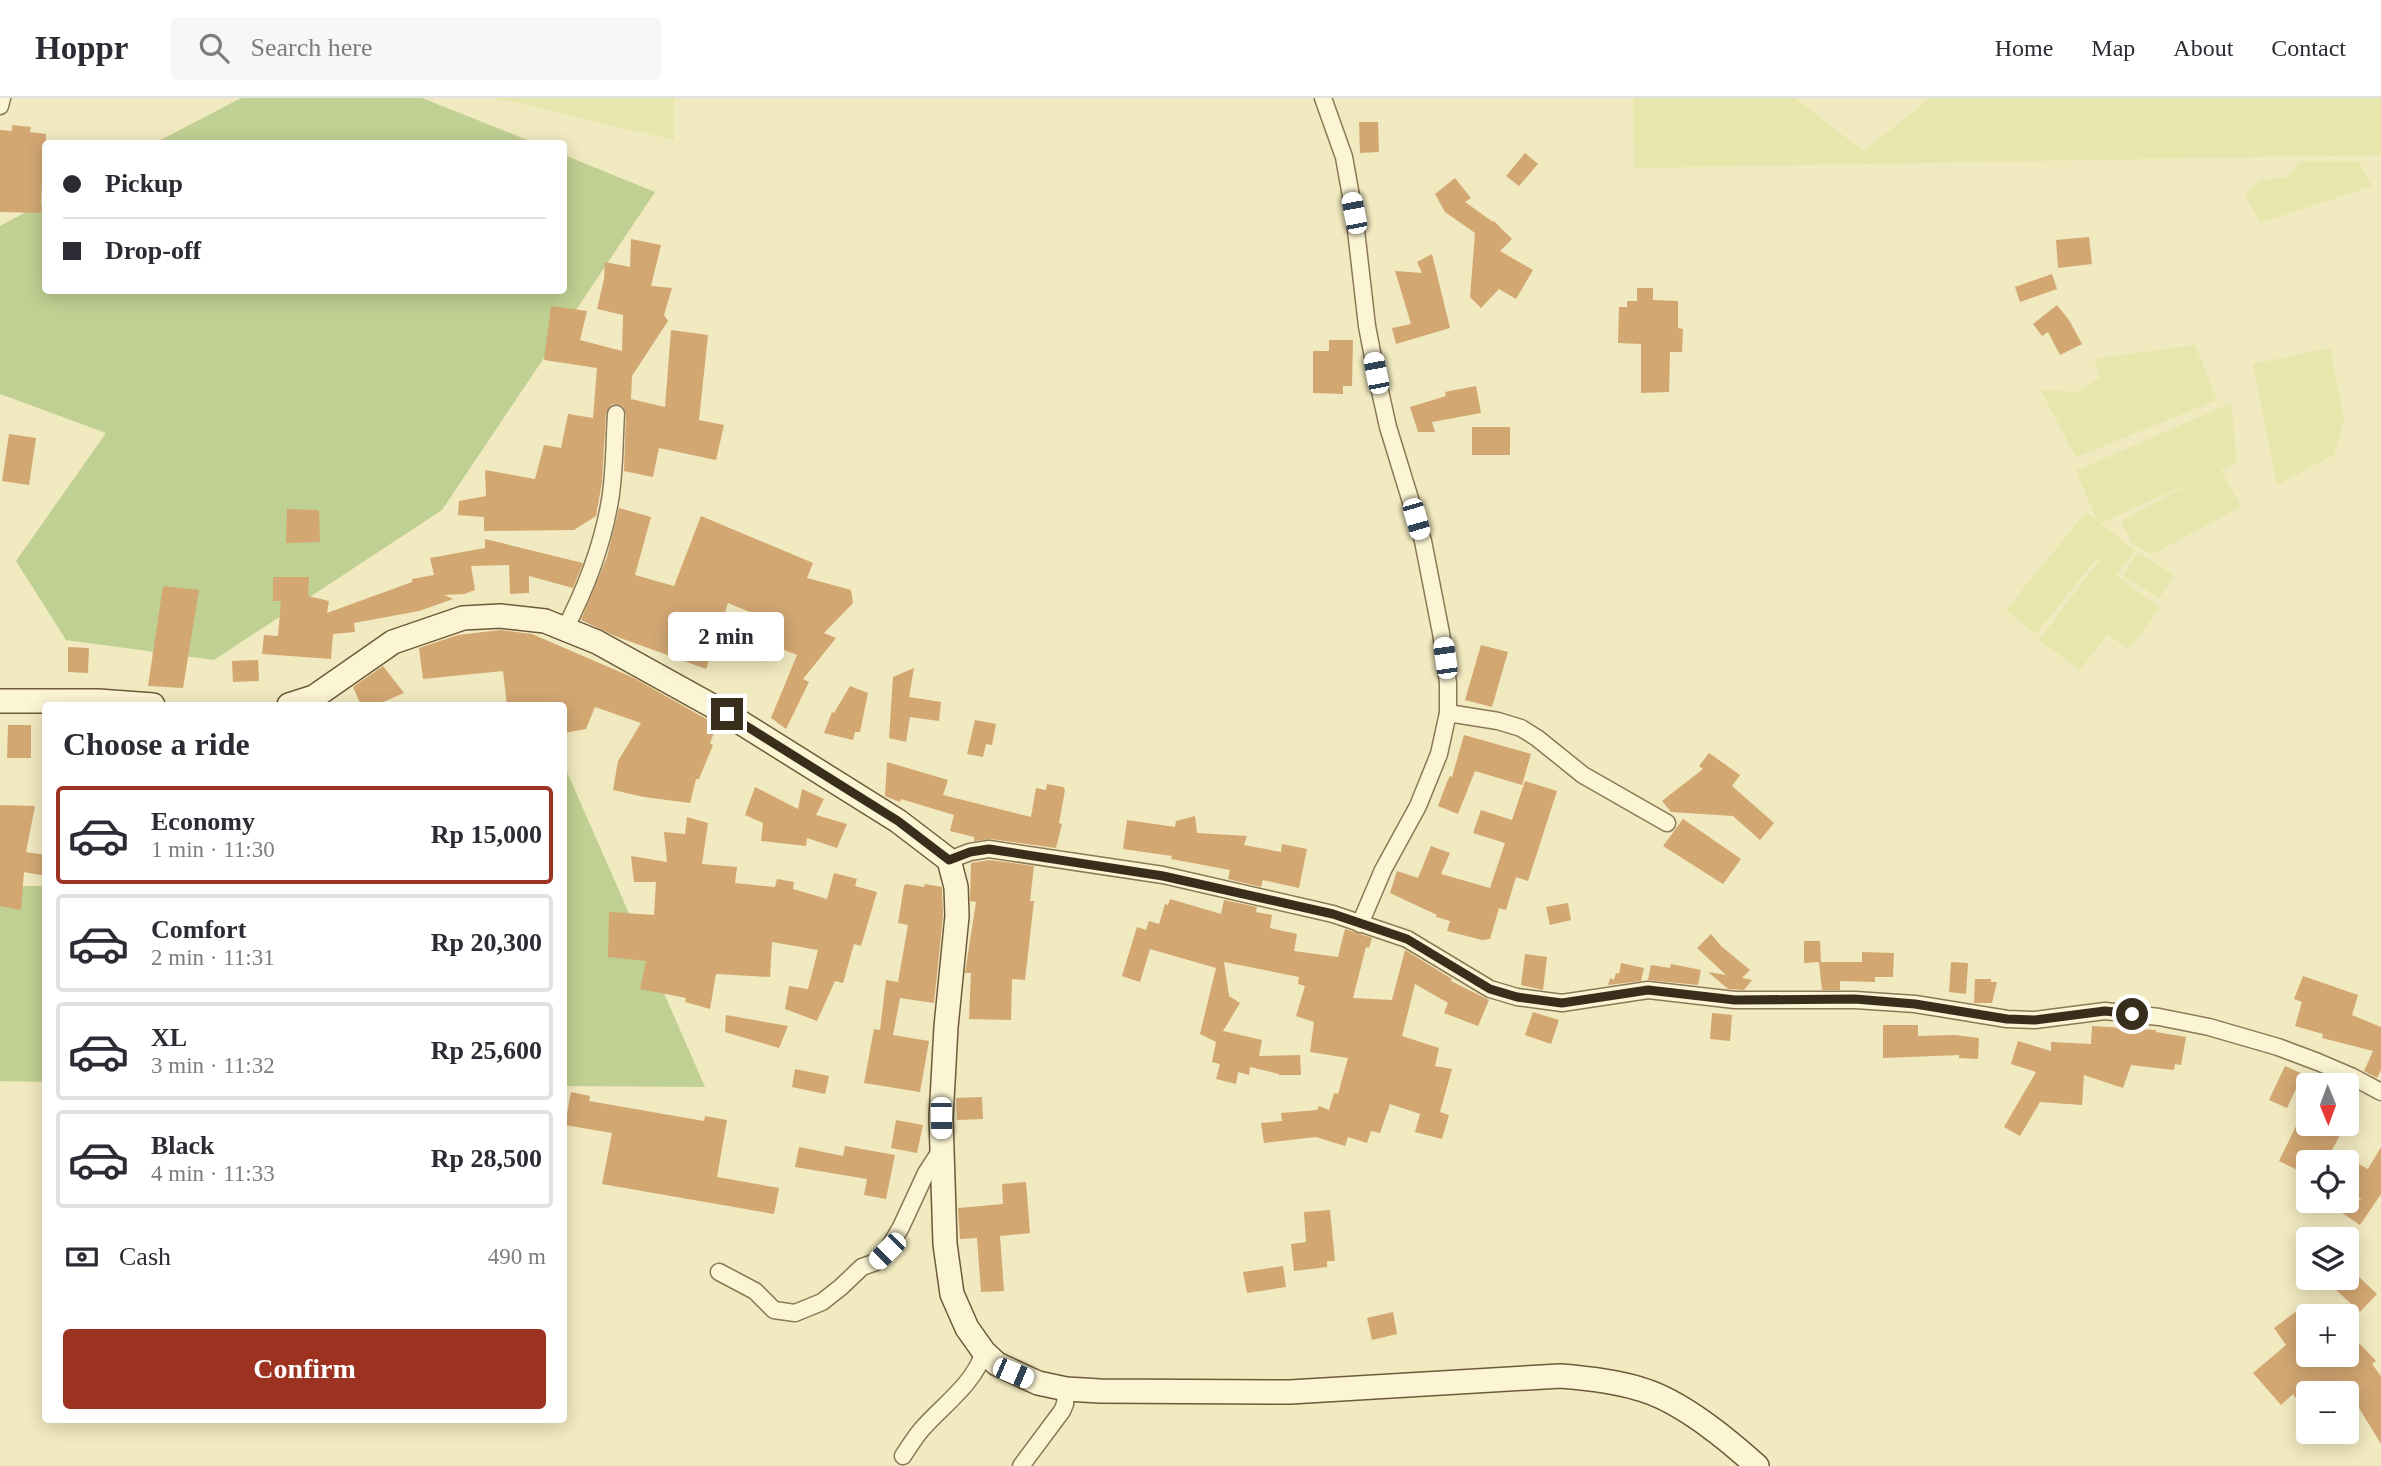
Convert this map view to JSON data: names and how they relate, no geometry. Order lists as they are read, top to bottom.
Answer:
{
  "north": "bottom",
  "page": {
    "header": "Hoppr",
    "search": "Search here",
    "nav": [
      "Home",
      "Map",
      "About",
      "Contact"
    ],
    "banner": ["Pickup", "Drop-off"],
    "bubble": "2 min",
    "heading": "Choose a ride",
    "list": [
      {
        "name": "Economy",
        "note": "1 min · 11:30",
        "value": "Rp 15,000"
      },
      {
        "name": "Comfort",
        "note": "2 min · 11:31",
        "value": "Rp 20,300"
      },
      {
        "name": "XL",
        "note": "3 min · 11:32",
        "value": "Rp 25,600"
      },
      {
        "name": "Black",
        "note": "4 min · 11:33",
        "value": "Rp 28,500"
      }
    ],
    "map_buttons": ["+", "−"],
    "pay": ["Cash", "490 m"],
    "buttons": "Confirm"
  }
}
